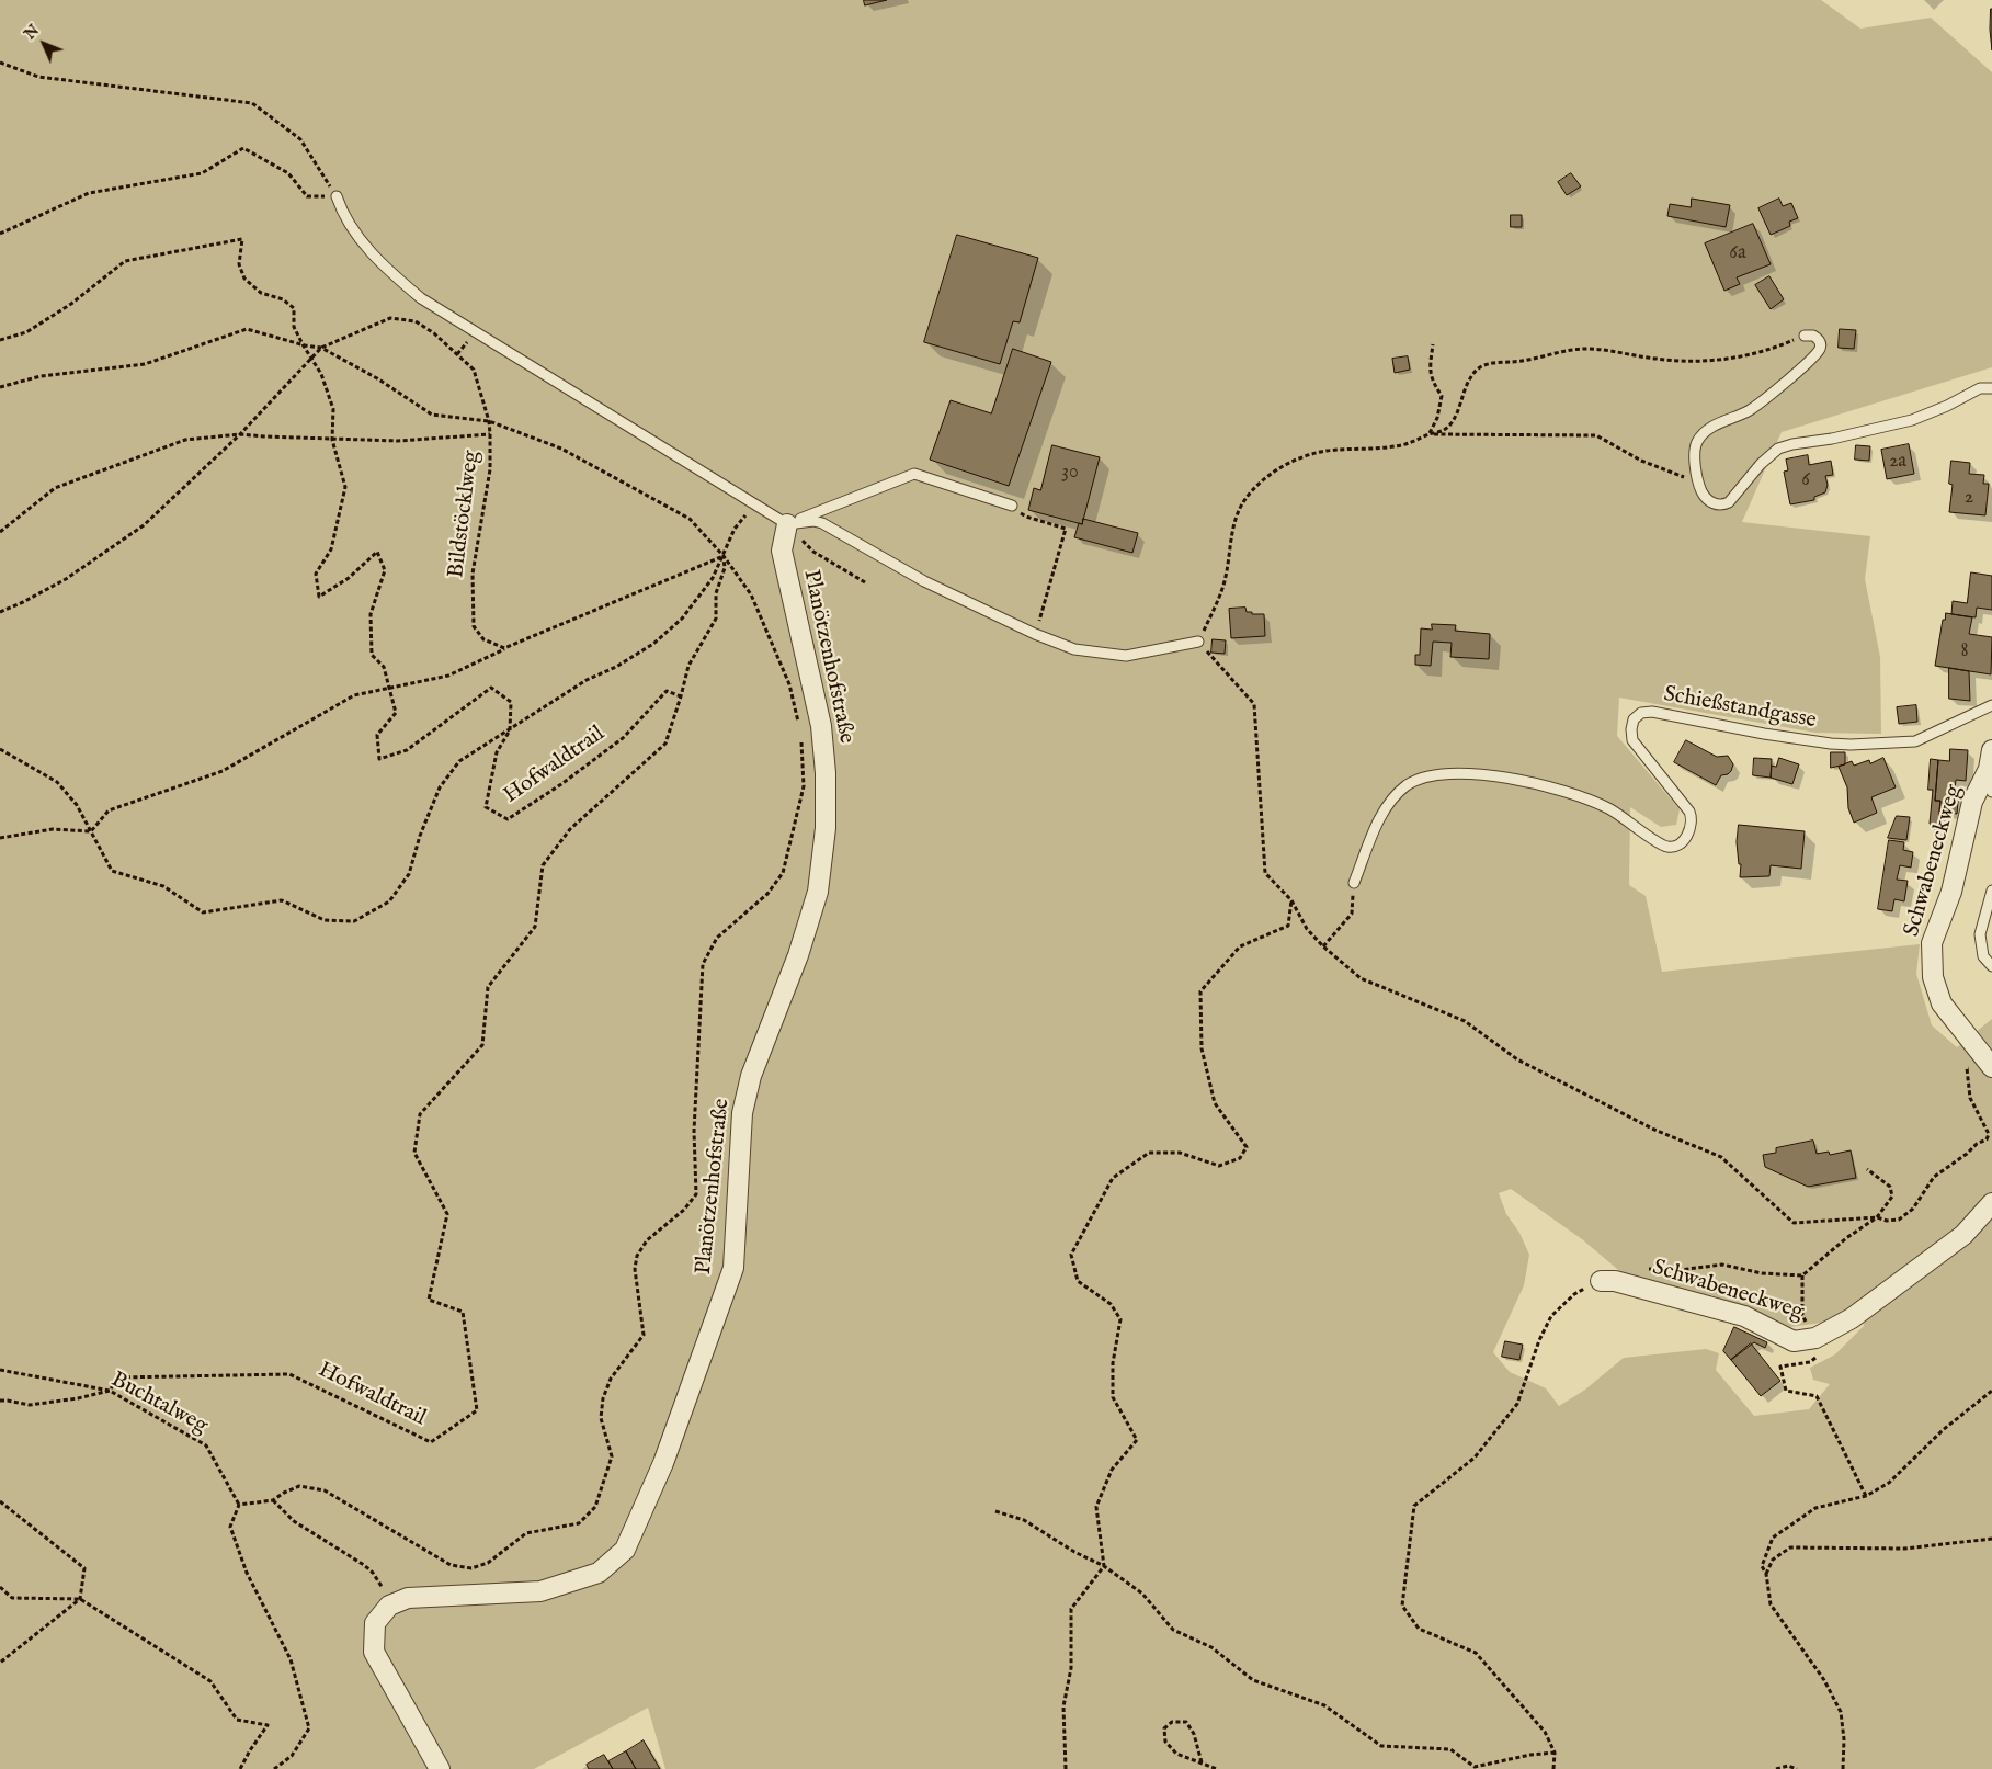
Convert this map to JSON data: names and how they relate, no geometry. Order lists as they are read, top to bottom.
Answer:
{
  "streets": {
    "street": ["Planötzenhofstraße", "Schwabeneckweg"],
    "lane": ["Schießstandgasse"],
    "path": ["Bildstöcklweg", "Hofwaldtrail", "Buchtalweg"]
  },
  "crossings": [
    ["Bildstöcklweg", "Hofwaldtrail"],
    ["Hofwaldtrail", "Buchtalweg"]
  ],
  "house_numbers": [
    "6a",
    "2a",
    "30",
    "6",
    "2",
    "8"
  ],
  "north": "top left"
}
